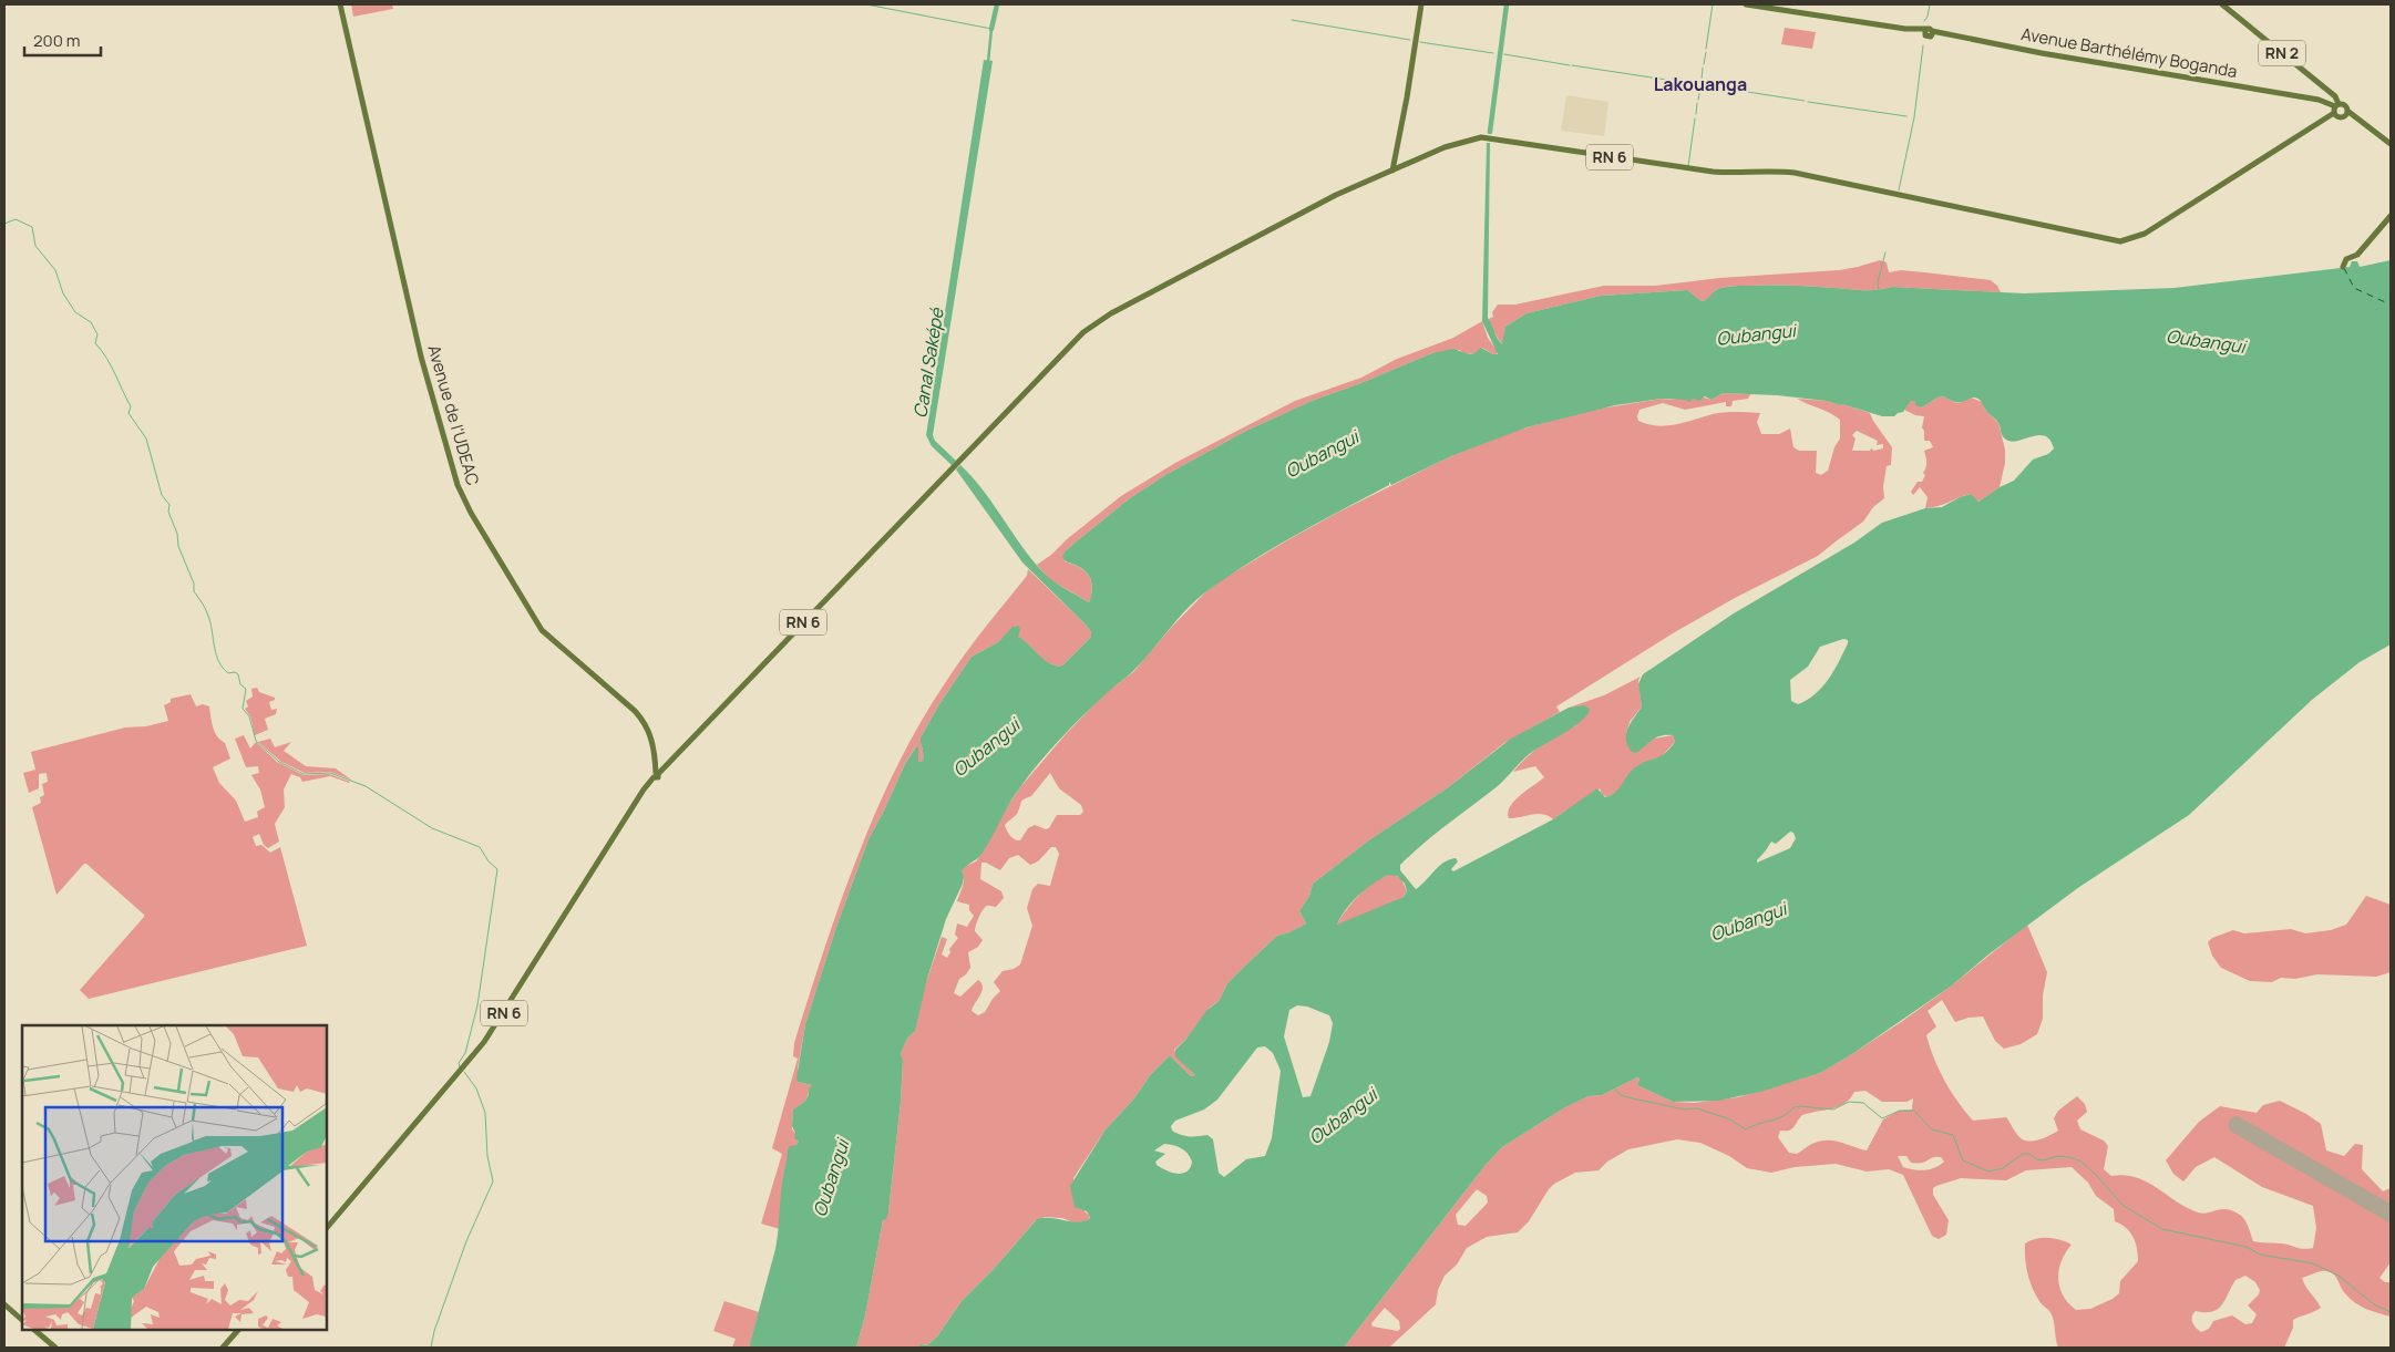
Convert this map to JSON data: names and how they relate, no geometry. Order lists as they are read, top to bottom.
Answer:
{
  "streets": {
    "main road": [
      "Avenue Barthélémy Boganda",
      "RN 2",
      "RN 6",
      "Avenue de I'UDEAC"
    ]
  },
  "crossings": [
    ["Avenue Barthélémy Boganda", "RN 2"],
    ["Avenue Barthélémy Boganda", "RN 6"],
    ["RN 2", "RN 6"],
    ["RN 6", "Avenue de I'UDEAC"]
  ],
  "districts": ["Lakouanga"],
  "water": ["Oubangui", "Canal Saképé"],
  "scale_bar": "200 m"
}
